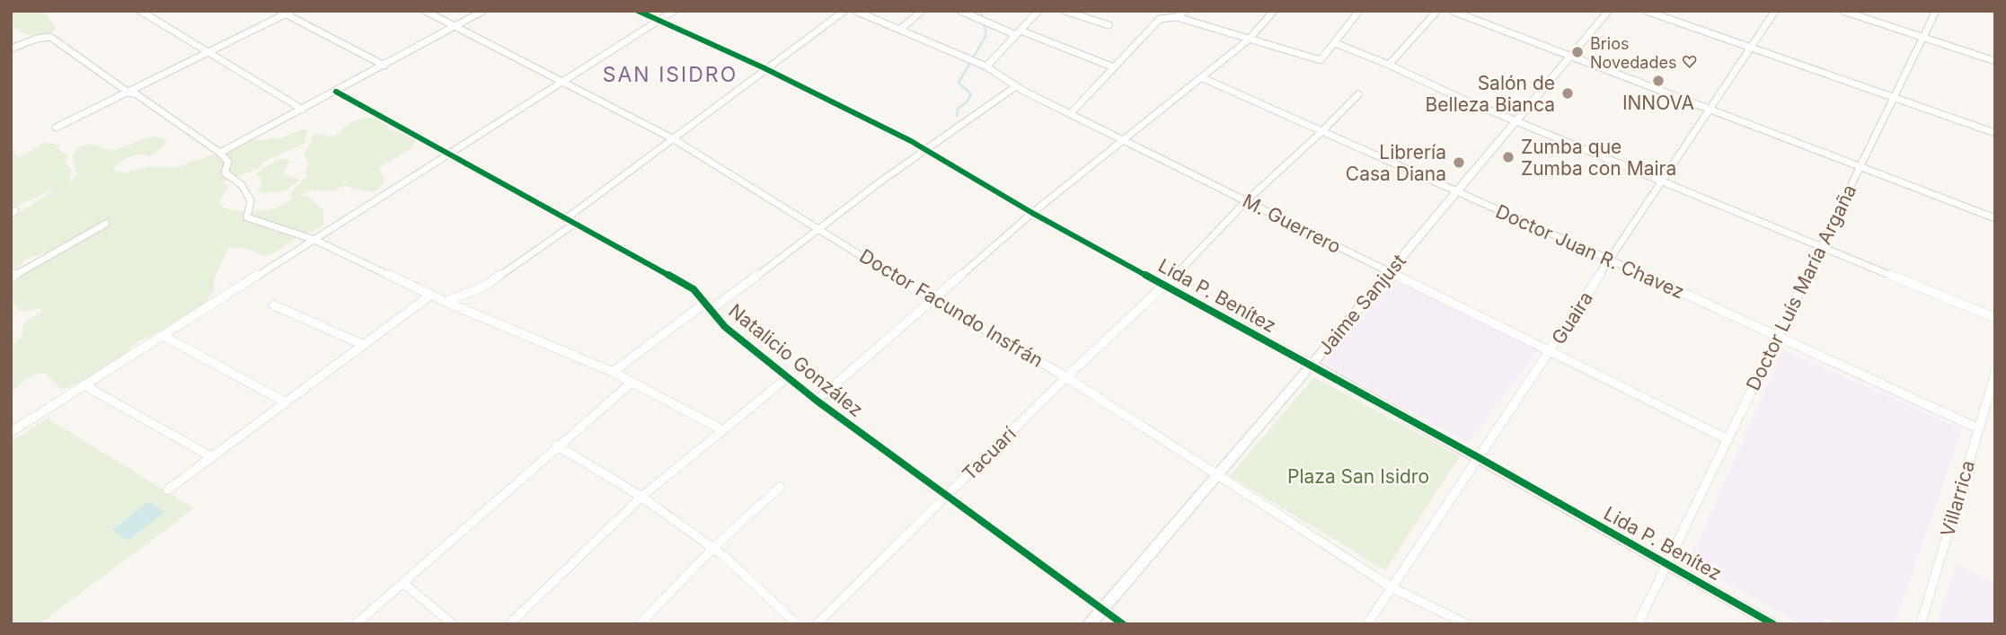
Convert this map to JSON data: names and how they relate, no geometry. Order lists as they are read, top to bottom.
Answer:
{
  "streets": {
    "main road": ["Jaime Sanjust"],
    "street": [
      "M. Guerrero",
      "Doctor Juan R. Chavez",
      "Doctor Luís María Argaña",
      "Lida P. Benítez",
      "Doctor Facundo Insfrán",
      "Guaira",
      "Natalicio González",
      "Tacuarí",
      "Villarrica"
    ]
  },
  "crossings": [
    ["M. Guerrero", "Doctor Luís María Argaña"],
    ["M. Guerrero", "Jaime Sanjust"],
    ["M. Guerrero", "Guaira"],
    ["M. Guerrero", "Tacuarí"],
    ["Doctor Juan R. Chavez", "Doctor Luís María Argaña"],
    ["Doctor Juan R. Chavez", "Jaime Sanjust"],
    ["Doctor Juan R. Chavez", "Guaira"],
    ["Doctor Juan R. Chavez", "Tacuarí"],
    ["Doctor Juan R. Chavez", "Villarrica"],
    ["Doctor Luís María Argaña", "Lida P. Benítez"],
    ["Lida P. Benítez", "Jaime Sanjust"],
    ["Lida P. Benítez", "Guaira"],
    ["Lida P. Benítez", "Tacuarí"],
    ["Jaime Sanjust", "Doctor Facundo Insfrán"],
    ["Jaime Sanjust", "Natalicio González"],
    ["Doctor Facundo Insfrán", "Guaira"],
    ["Doctor Facundo Insfrán", "Tacuarí"],
    ["Natalicio González", "Tacuarí"]
  ],
  "districts": ["SAN ISIDRO"],
  "parks": ["Plaza San Isidro"],
  "places": [
    "Brios Novedades ♡",
    "INNOVA",
    "Salón de Belleza Bianca",
    "Zumba que Zumba con Maira",
    "Librería Casa Diana"
  ]
}
